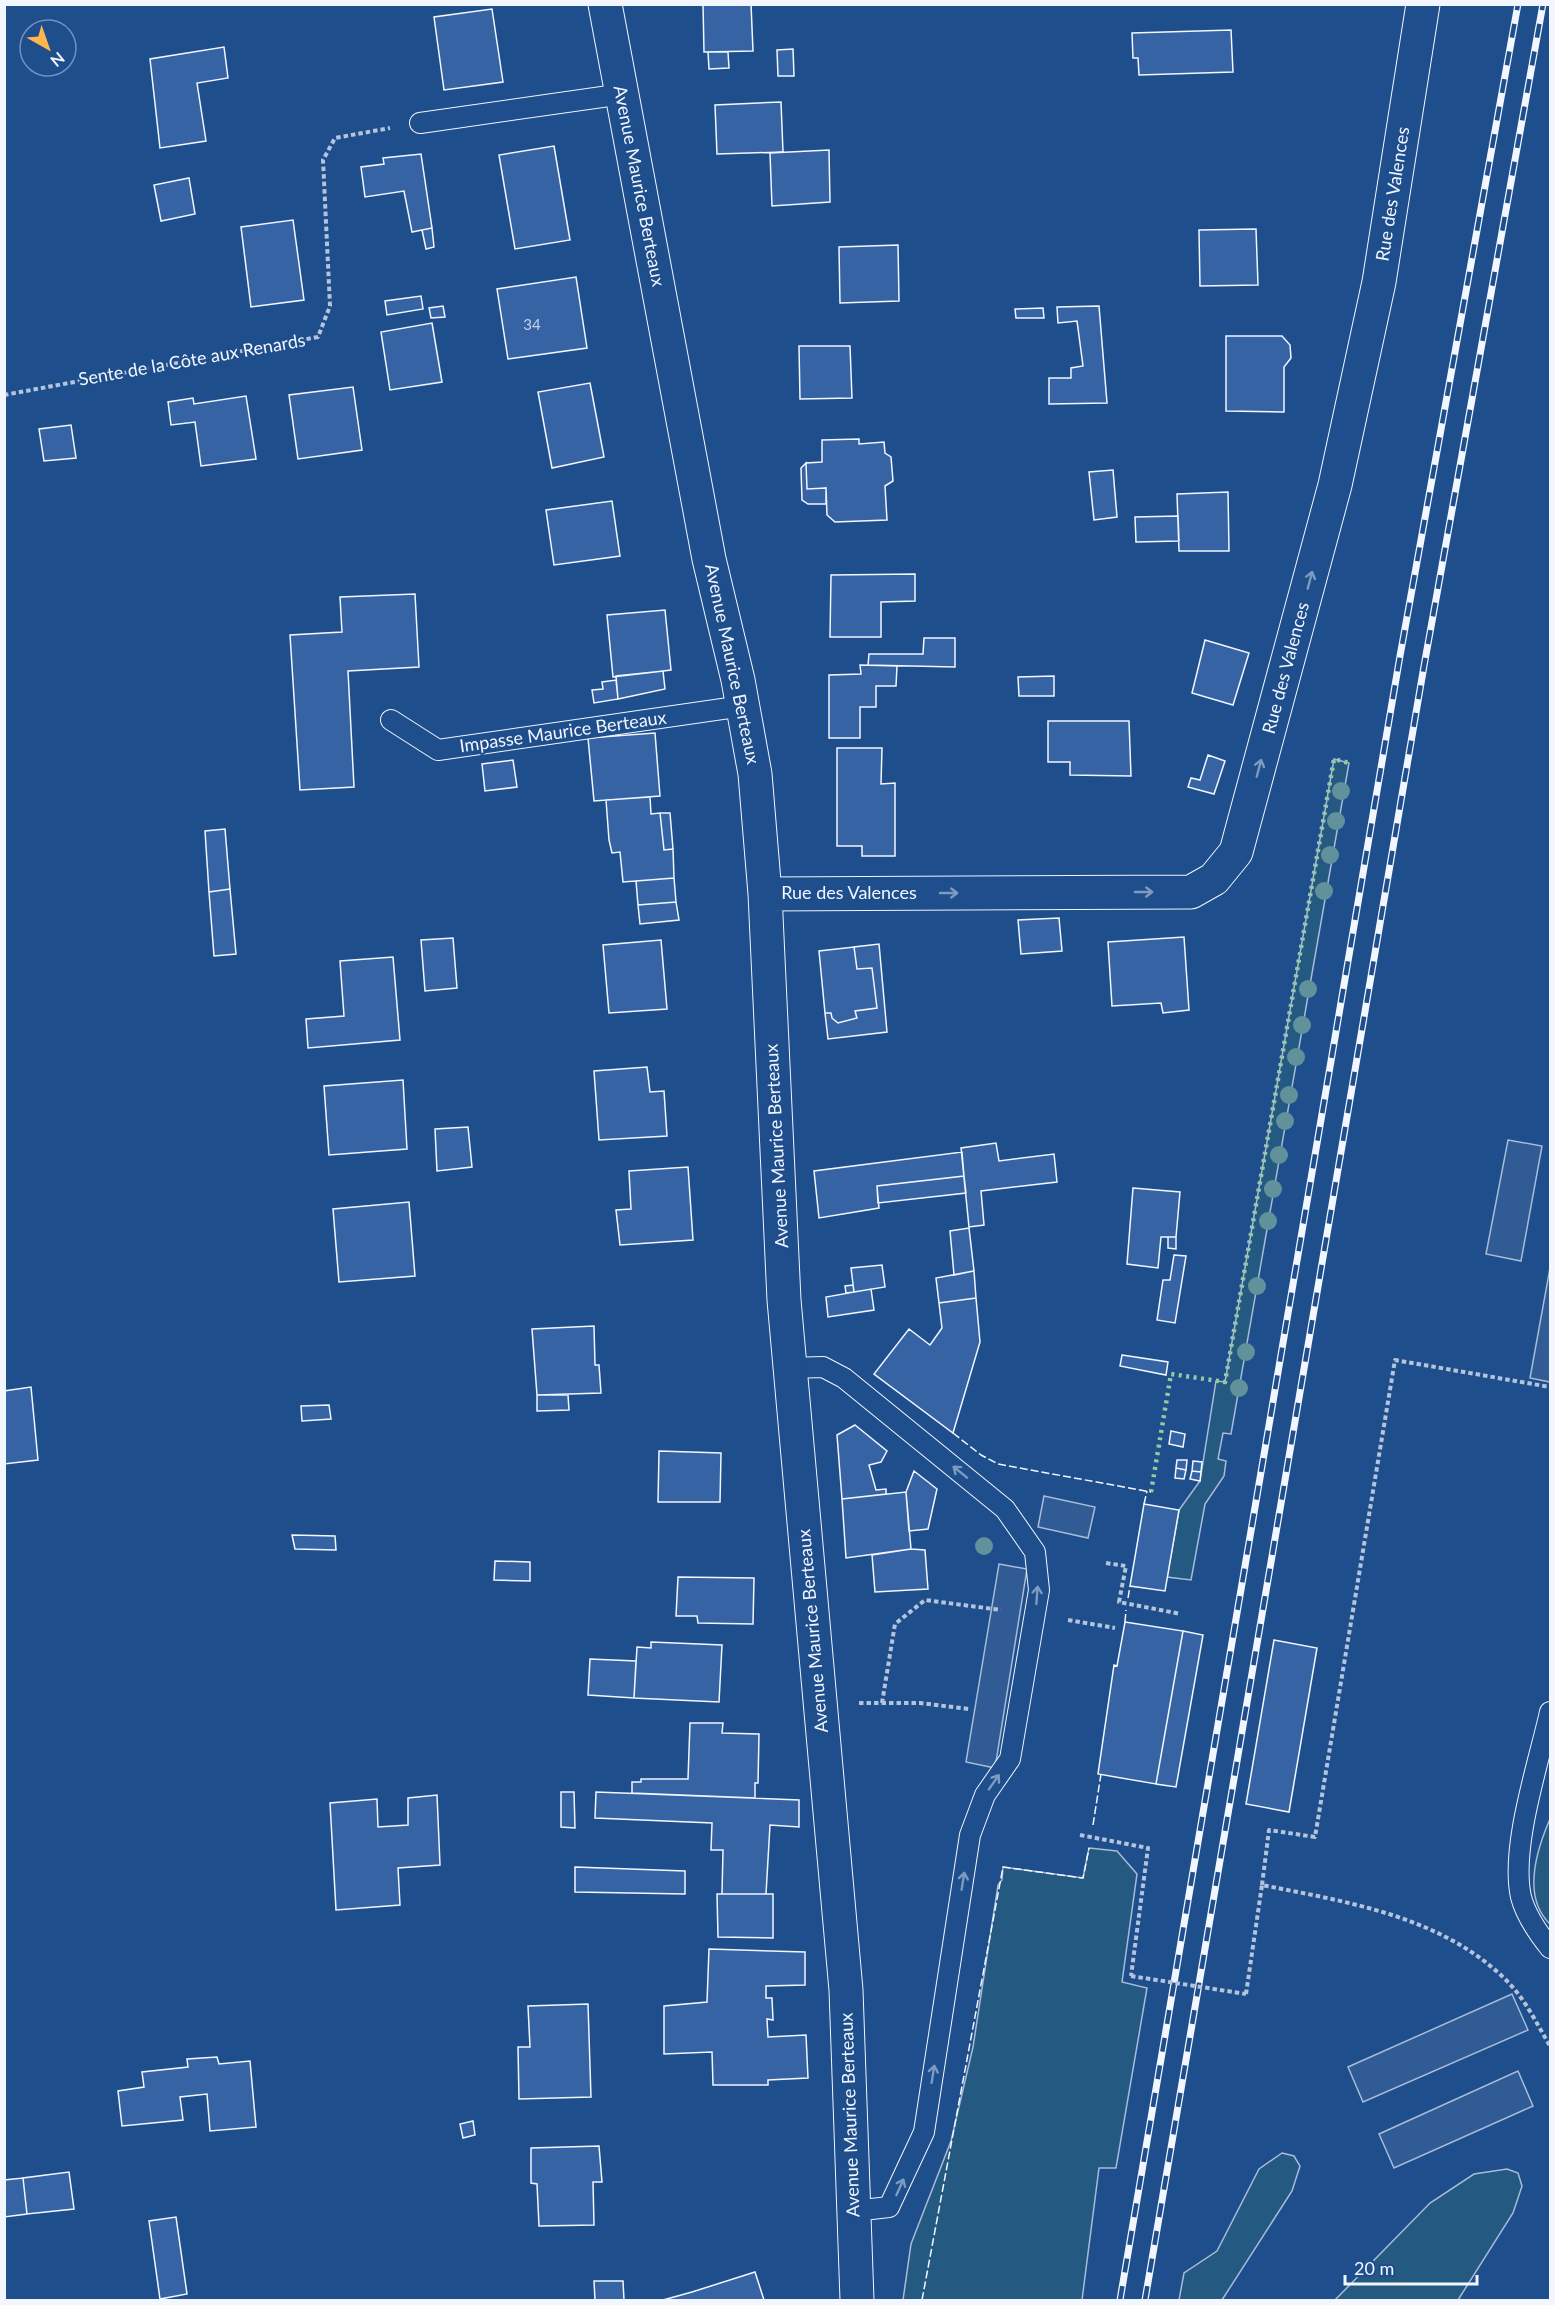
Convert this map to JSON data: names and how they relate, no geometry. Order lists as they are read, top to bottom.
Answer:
{
  "streets": {
    "street": ["Avenue Maurice Berteaux", "Rue des Valences"],
    "lane": ["Impasse Maurice Berteaux"],
    "path": ["Sente de la Côte aux Renards"]
  },
  "crossings": [
    ["Avenue Maurice Berteaux", "Rue des Valences"],
    ["Avenue Maurice Berteaux", "Impasse Maurice Berteaux"]
  ],
  "one_way": ["Rue des Valences"],
  "house_numbers": ["34"],
  "scale_bar": "20 m",
  "north": "bottom right"
}
